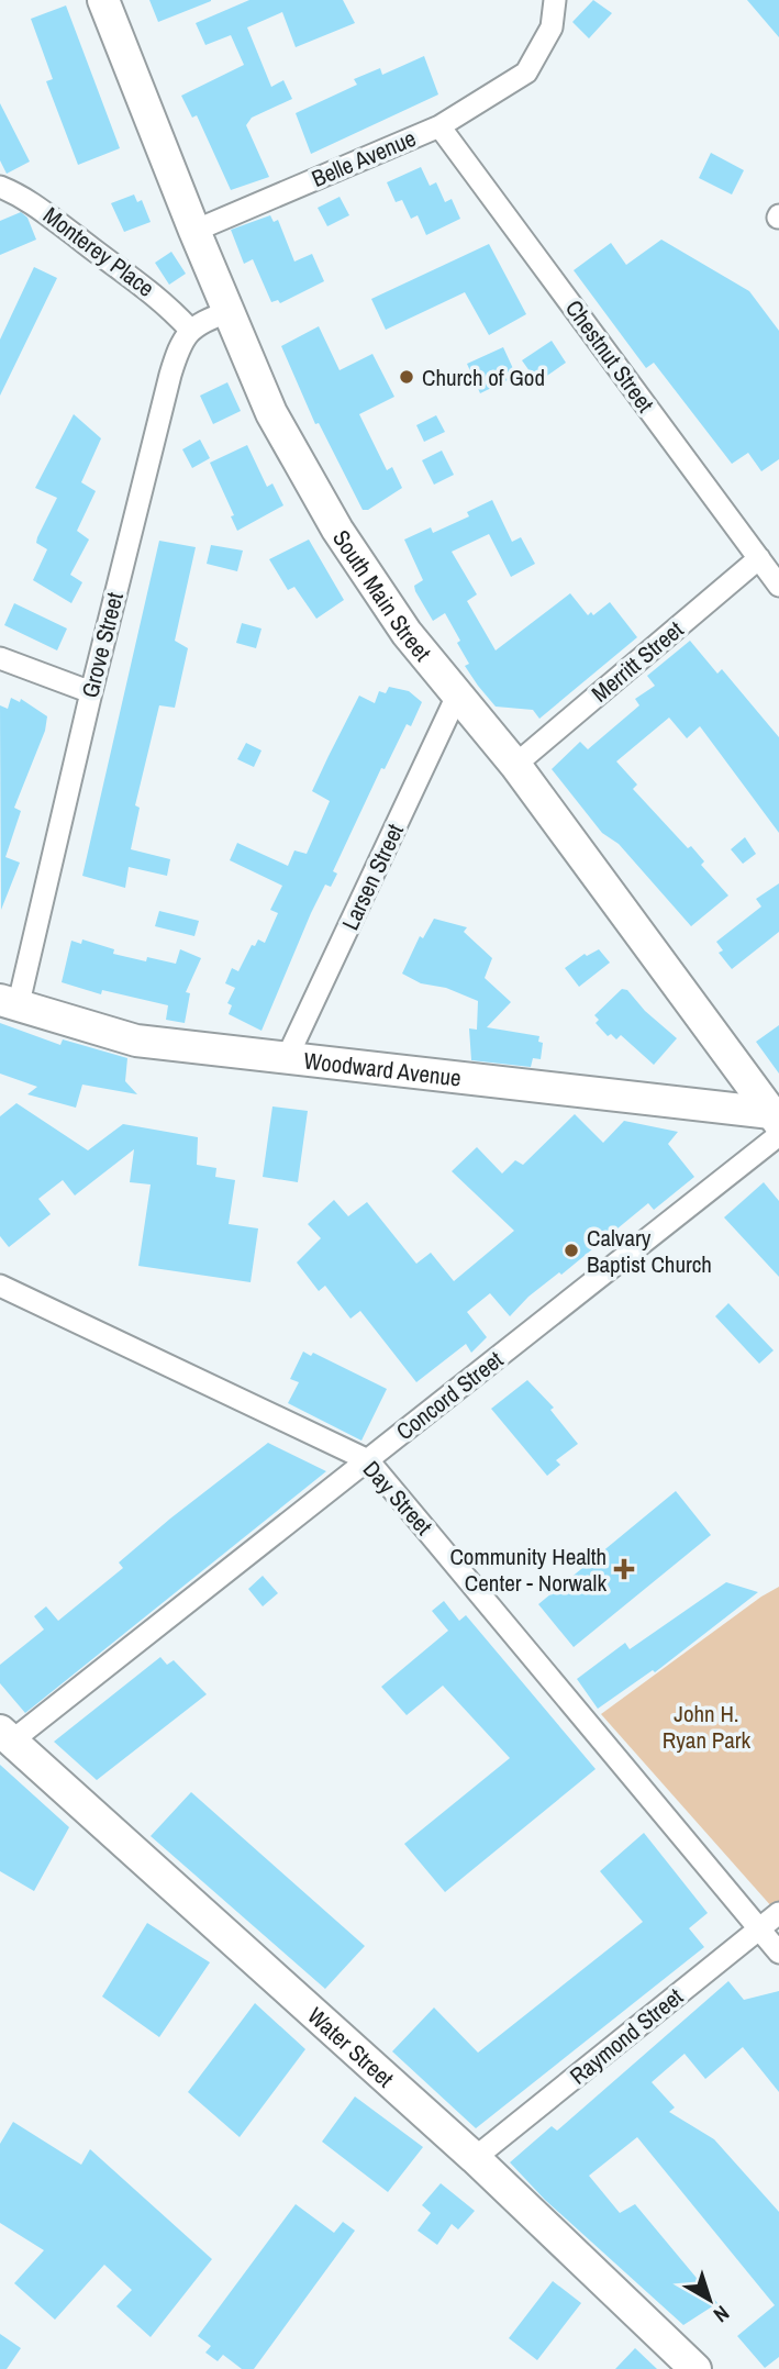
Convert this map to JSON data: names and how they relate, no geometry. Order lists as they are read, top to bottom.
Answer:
{
  "streets": {
    "main road": ["South Main Street", "Woodward Avenue", "Water Street"],
    "street": [
      "Belle Avenue",
      "Monterey Place",
      "Chestnut Street",
      "Grove Street",
      "Merritt Street",
      "Larsen Street",
      "Concord Street",
      "Day Street",
      "Raymond Street"
    ]
  },
  "crossings": [
    ["Belle Avenue", "Chestnut Street"],
    ["Belle Avenue", "South Main Street"],
    ["Monterey Place", "Grove Street"],
    ["Chestnut Street", "Merritt Street"],
    ["South Main Street", "Merritt Street"],
    ["South Main Street", "Larsen Street"],
    ["South Main Street", "Woodward Avenue"],
    ["South Main Street", "Concord Street"],
    ["Grove Street", "Woodward Avenue"],
    ["Larsen Street", "Woodward Avenue"],
    ["Woodward Avenue", "Concord Street"],
    ["Concord Street", "Day Street"],
    ["Concord Street", "Water Street"],
    ["Day Street", "Raymond Street"],
    ["Raymond Street", "Water Street"]
  ],
  "parks": ["John H. Ryan Park"],
  "places": {
    "other": ["Church of God", "Calvary Baptist Church"],
    "health": ["Community Health Center - Norwalk"]
  },
  "north": "bottom right"
}
